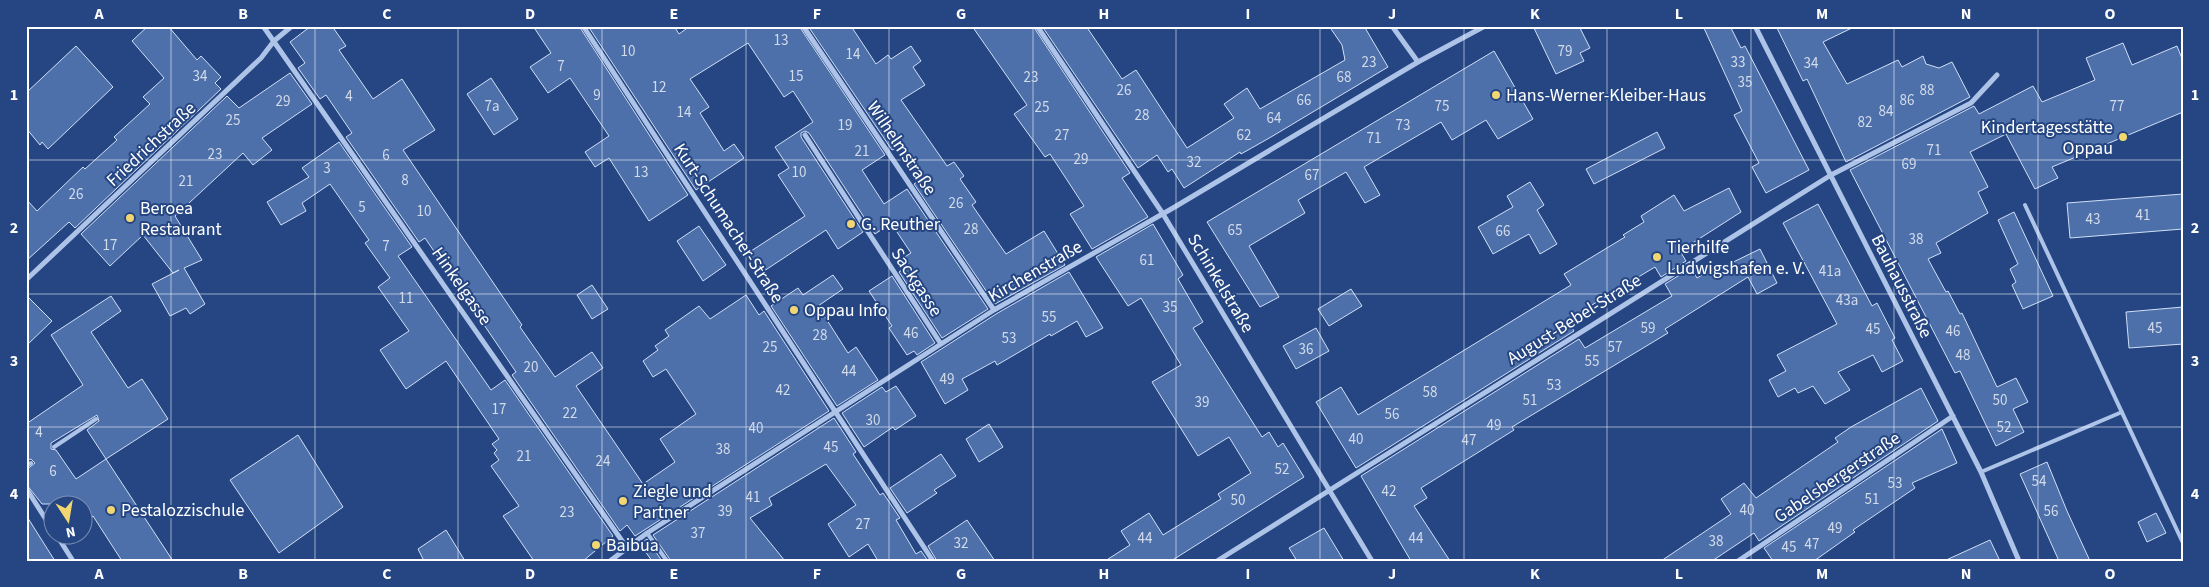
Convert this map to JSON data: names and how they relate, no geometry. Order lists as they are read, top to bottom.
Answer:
{
  "streets": {
    "street": [
      "Friedrichstraße",
      "Wilhelmstraße",
      "Kurt-Schumacher-Straße",
      "Kirchenstraße",
      "Sackgasse",
      "Schinkelstraße",
      "Hinkelgasse",
      "Bauhausstraße",
      "August-Bebel-Straße",
      "Gabelsbergerstraße"
    ]
  },
  "crossings": [
    ["Friedrichstraße", "Hinkelgasse"],
    ["Wilhelmstraße", "Kirchenstraße"],
    ["Kurt-Schumacher-Straße", "Kirchenstraße"],
    ["Kirchenstraße", "Sackgasse"],
    ["Kirchenstraße", "Schinkelstraße"],
    ["Kirchenstraße", "Hinkelgasse"],
    ["Schinkelstraße", "August-Bebel-Straße"],
    ["Bauhausstraße", "August-Bebel-Straße"],
    ["Bauhausstraße", "Gabelsbergerstraße"]
  ],
  "places": [
    "Hans-Werner-Kleiber-Haus",
    "Kindertagesstätte Oppau",
    "Beroea Restaurant",
    "G. Reuther",
    "Tierhilfe Ludwigshafen e. V.",
    "Oppau Info",
    "Ziegle und Partner",
    "Pestalozzischule",
    "Baibua"
  ],
  "house_numbers": [
    "13",
    "10",
    "79",
    "14",
    "23",
    "33",
    "34",
    "7",
    "34",
    "15",
    "23",
    "68",
    "35",
    "12",
    "26",
    "88",
    "9",
    "4",
    "66",
    "86",
    "29",
    "7a",
    "75",
    "77",
    "25",
    "84",
    "14",
    "28",
    "64",
    "25",
    "82",
    "19",
    "73",
    "27",
    "62",
    "71",
    "71",
    "21",
    "23",
    "6",
    "29",
    "32",
    "69",
    "3",
    "13",
    "10",
    "67",
    "8",
    "21",
    "26",
    "26",
    "5",
    "10",
    "41",
    "43",
    "28",
    "65",
    "66",
    "38",
    "17",
    "7",
    "61",
    "41a",
    "11",
    "43a",
    "35",
    "55",
    "59",
    "45",
    "45",
    "46",
    "46",
    "28",
    "53",
    "25",
    "57",
    "36",
    "48",
    "55",
    "20",
    "44",
    "49",
    "53",
    "42",
    "58",
    "51",
    "50",
    "39",
    "17",
    "22",
    "56",
    "30",
    "49",
    "52",
    "40",
    "4",
    "40",
    "47",
    "45",
    "38",
    "21",
    "24",
    "52",
    "6",
    "54",
    "53",
    "42",
    "41",
    "51",
    "50",
    "40",
    "39",
    "56",
    "23",
    "27",
    "49",
    "37",
    "44",
    "44",
    "38",
    "32",
    "47",
    "45"
  ],
  "north": "bottom",
  "grid": {
    "columns": [
      "A",
      "B",
      "C",
      "D",
      "E",
      "F",
      "G",
      "H",
      "I",
      "J",
      "K",
      "L",
      "M",
      "N",
      "O"
    ],
    "rows": [
      "1",
      "2",
      "3",
      "4"
    ]
  }
}
